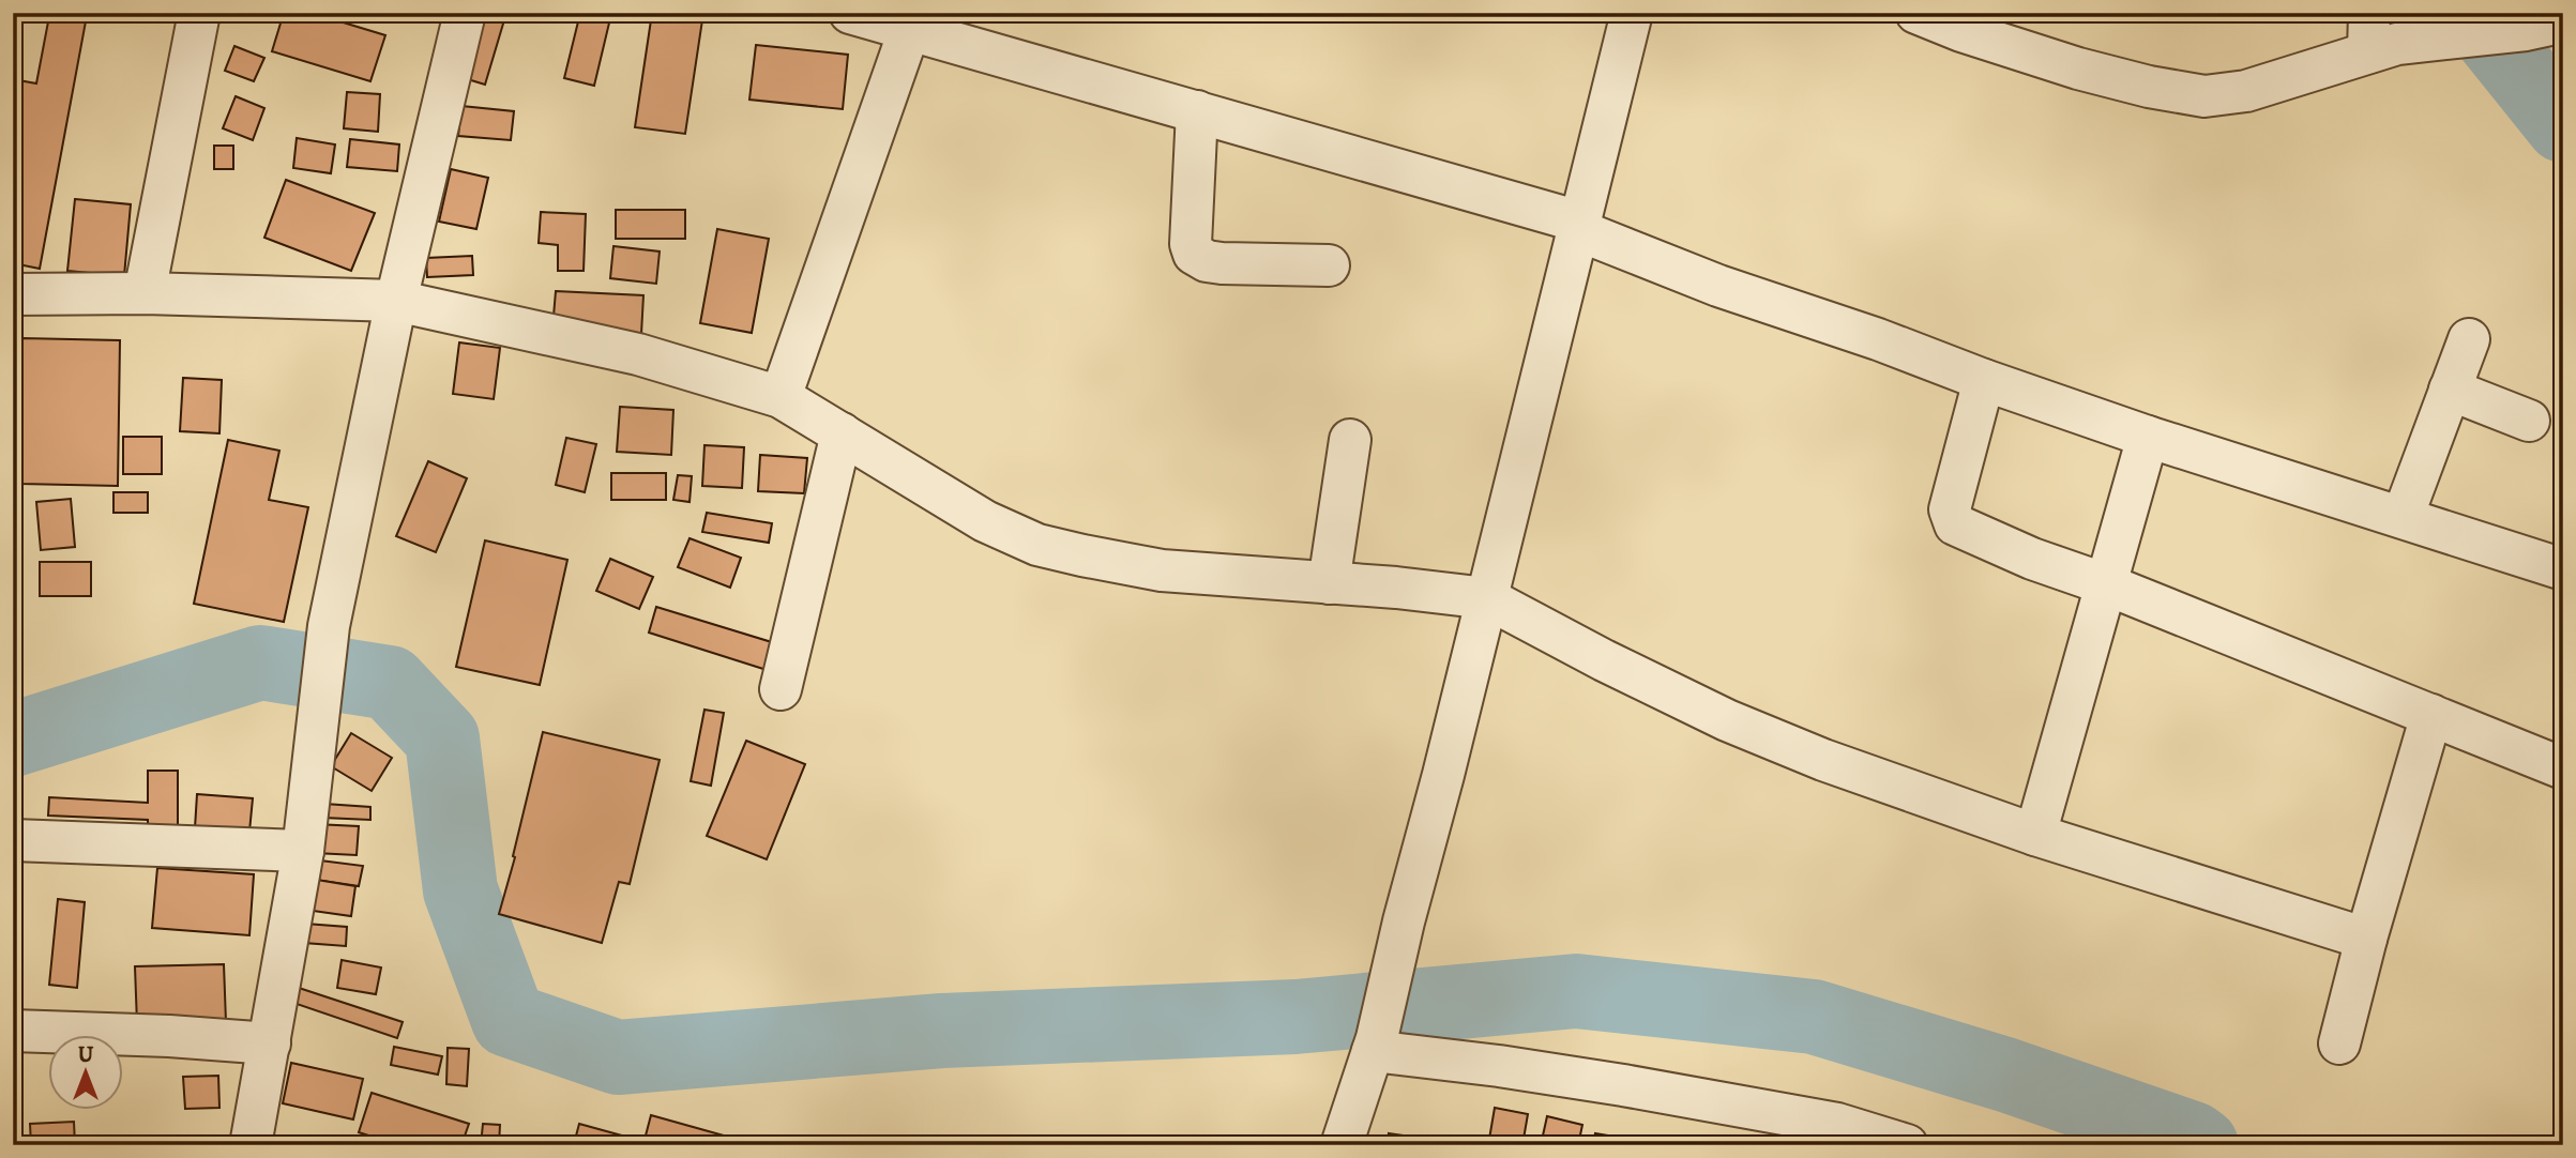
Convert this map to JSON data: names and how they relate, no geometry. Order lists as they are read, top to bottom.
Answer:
{
  "north": "top"
}
